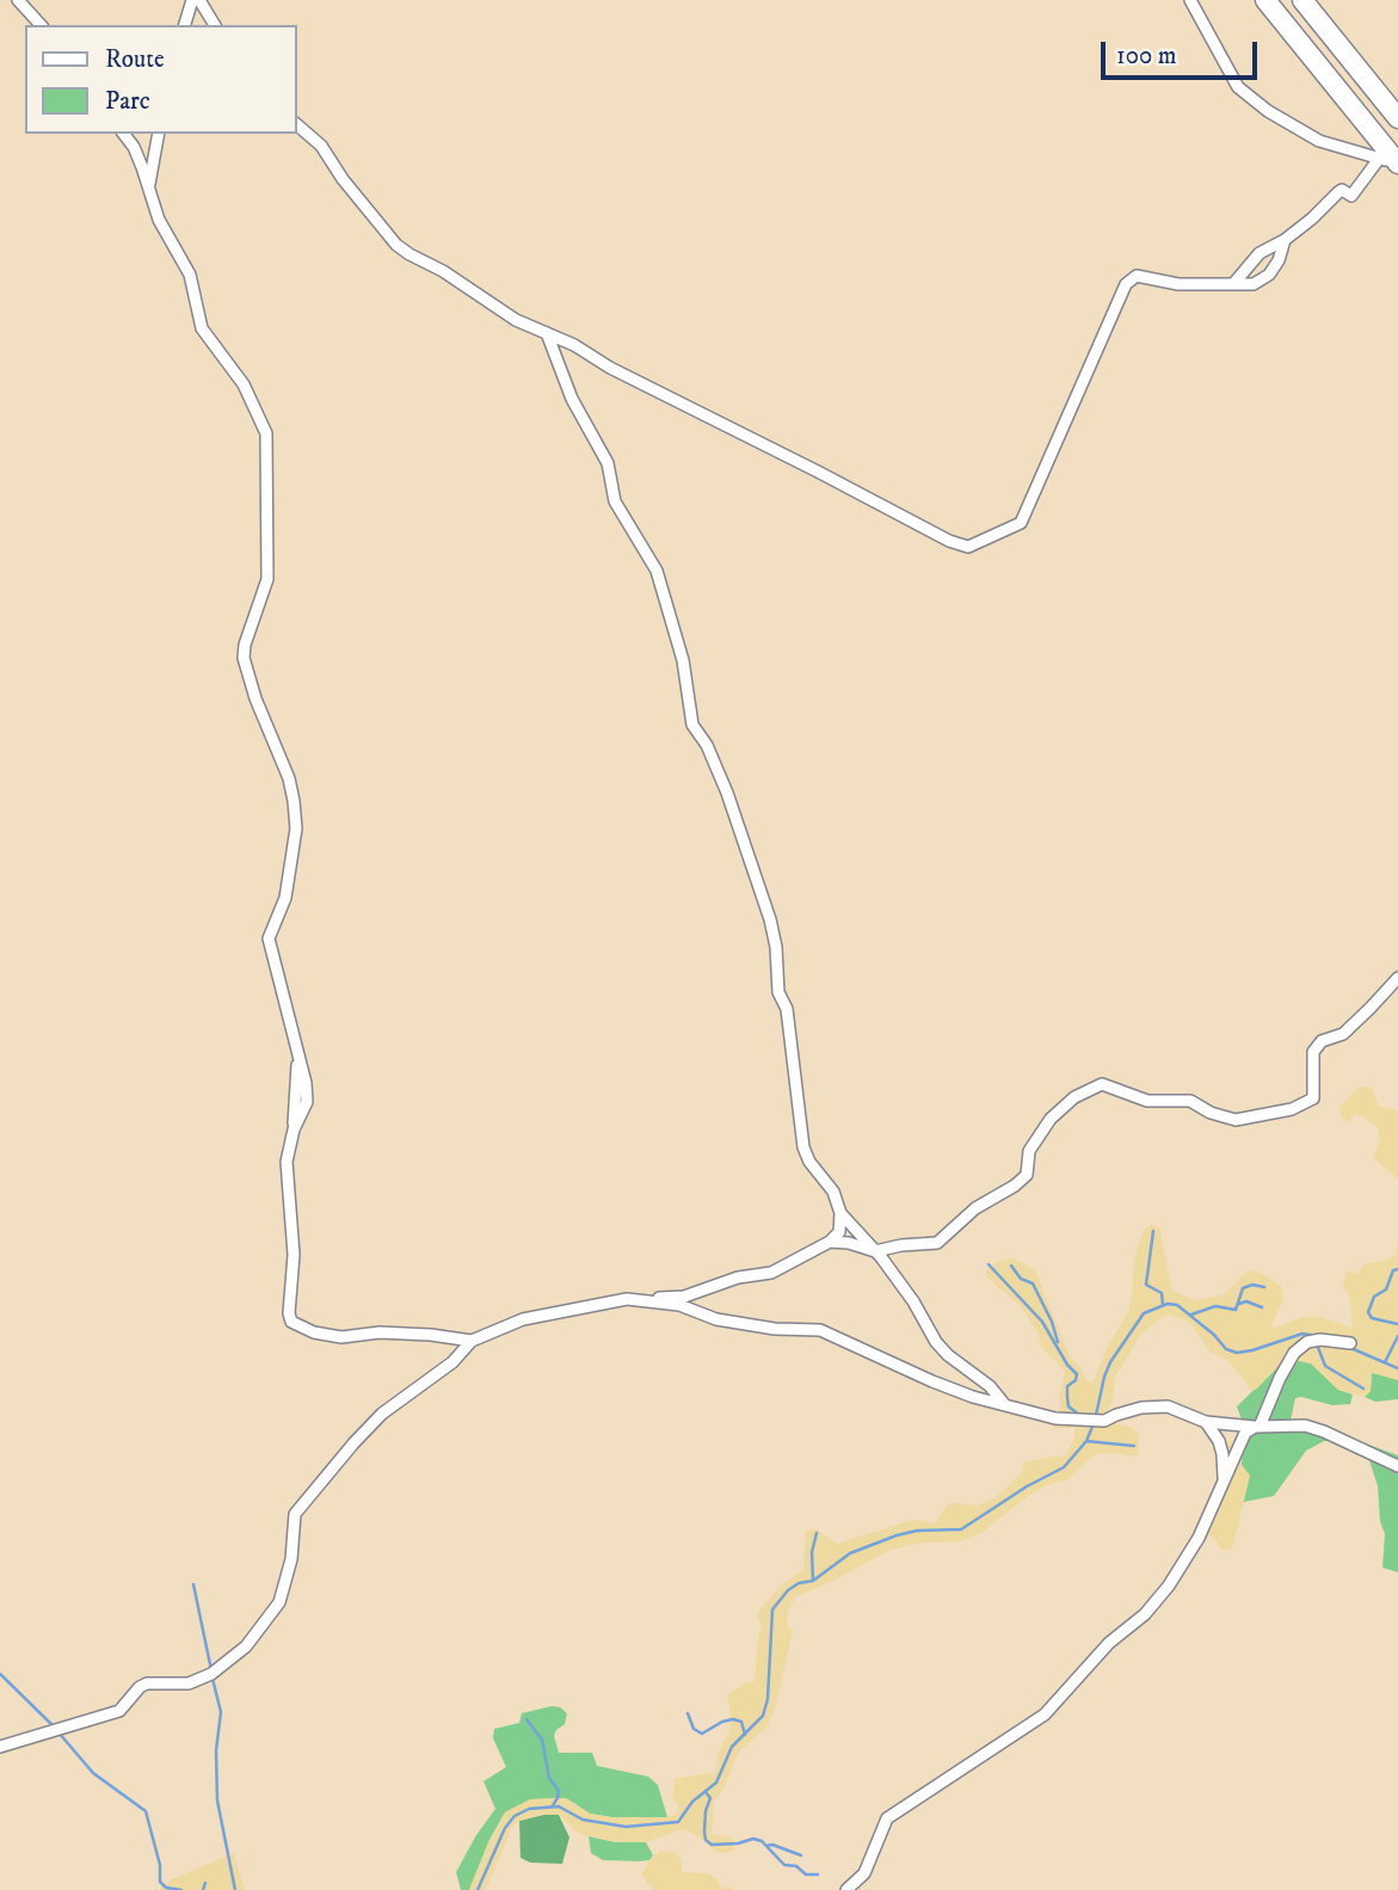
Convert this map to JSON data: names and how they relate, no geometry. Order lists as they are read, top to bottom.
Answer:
{
  "legend": ["Route", "Parc"],
  "scale_bar": "100 m"
}
